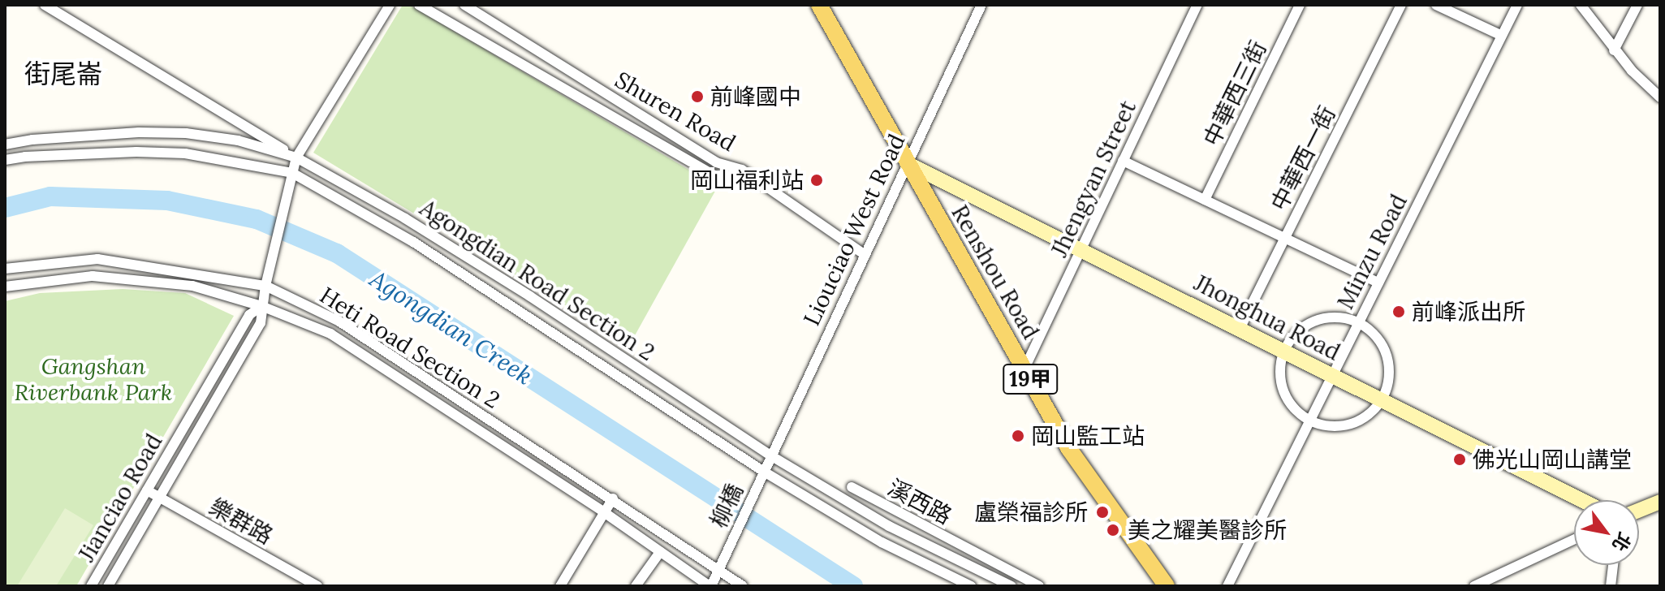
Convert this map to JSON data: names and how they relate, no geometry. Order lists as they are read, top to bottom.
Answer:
{
  "streets": {
    "main road": ["Renshou Road", "Jhonghua Road", "19甲"],
    "street": [
      "中華西三街",
      "Shuren Road",
      "中華西一街",
      "Jhengyan Street",
      "Liouciao West Road",
      "Minzu Road",
      "Agongdian Road Section 2",
      "Heti Road Section 2",
      "Jianciao Road",
      "溪西路",
      "柳橋",
      "樂群路"
    ]
  },
  "crossings": [
    ["Shuren Road", "Liouciao West Road"],
    ["中華西一街", "Jhonghua Road"],
    ["Jhengyan Street", "Renshou Road"],
    ["Jhengyan Street", "Jhonghua Road"],
    ["Liouciao West Road", "Renshou Road"],
    ["Liouciao West Road", "Agongdian Road Section 2"],
    ["Liouciao West Road", "Jhonghua Road"],
    ["Liouciao West Road", "柳橋"],
    ["Minzu Road", "Jhonghua Road"],
    ["Renshou Road", "Jhonghua Road"],
    ["Agongdian Road Section 2", "柳橋"],
    ["Heti Road Section 2", "Jianciao Road"],
    ["Heti Road Section 2", "柳橋"],
    ["Jianciao Road", "樂群路"]
  ],
  "districts": ["街尾崙"],
  "water": ["Agongdian Creek"],
  "parks": ["Gangshan Riverbank Park"],
  "places": [
    "前峰國中",
    "岡山福利站",
    "前峰派出所",
    "岡山監工站",
    "佛光山岡山講堂",
    "盧榮福診所",
    "美之耀美醫診所"
  ],
  "north": "bottom right"
}
